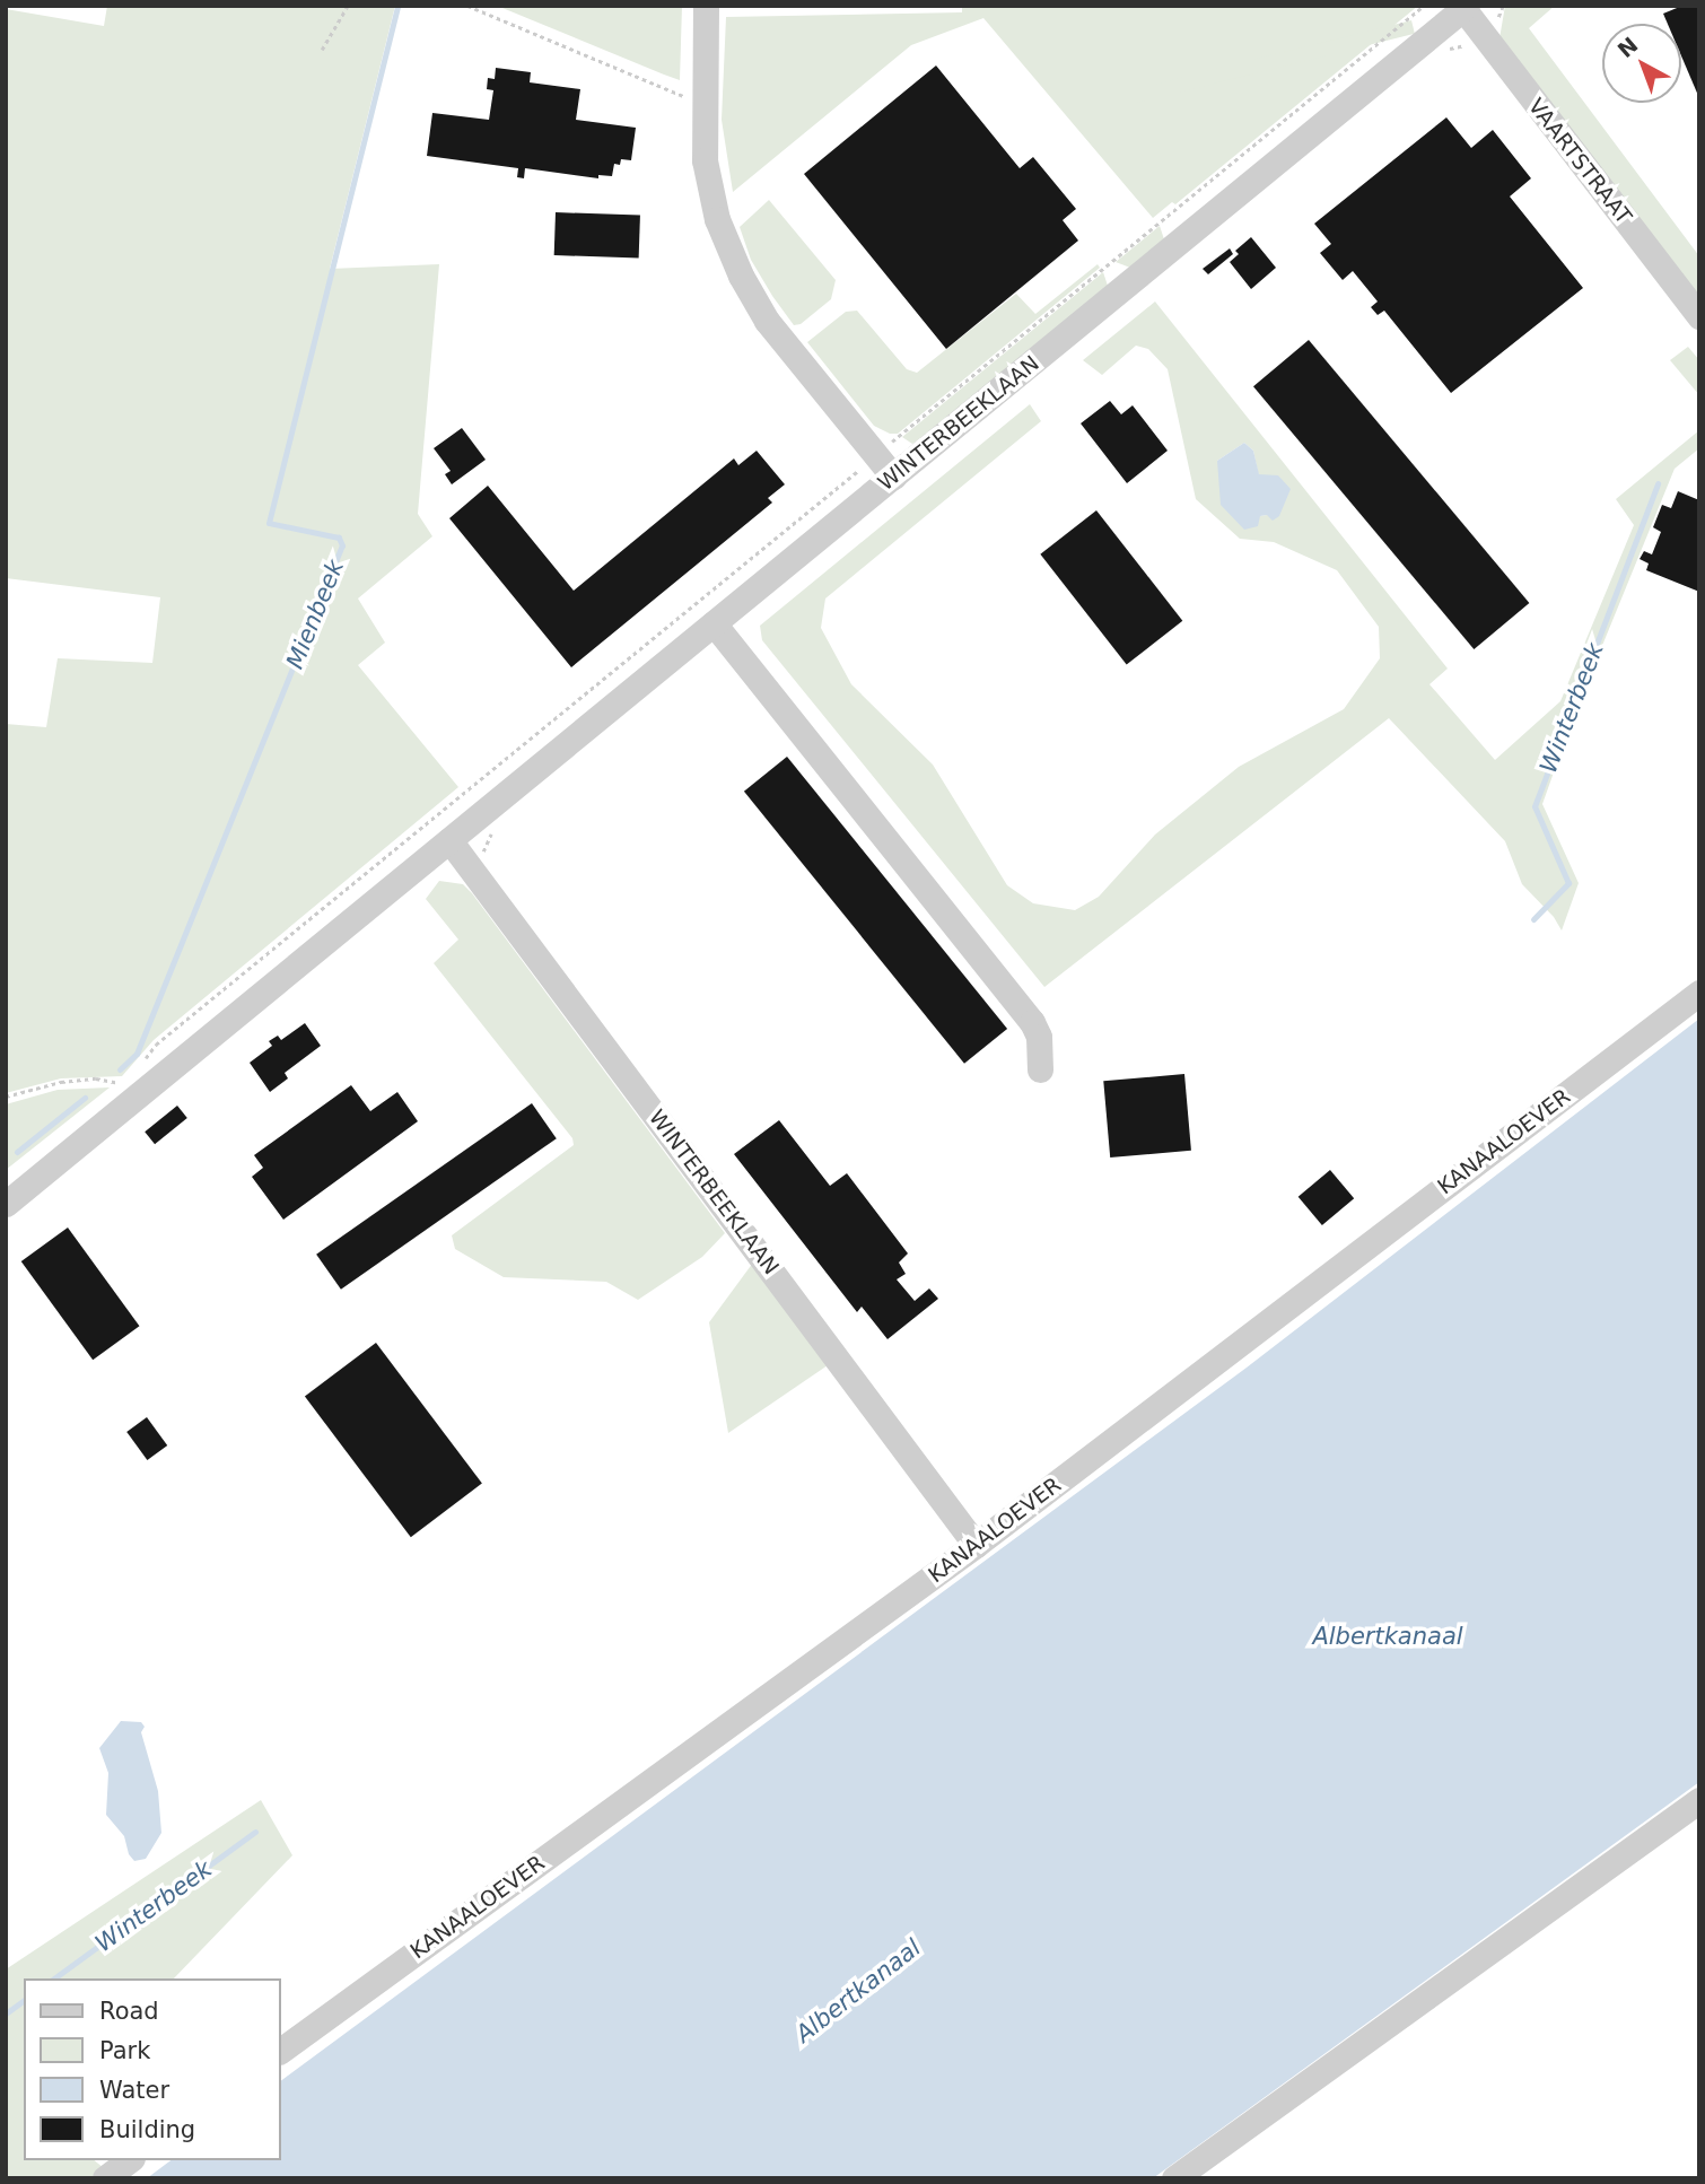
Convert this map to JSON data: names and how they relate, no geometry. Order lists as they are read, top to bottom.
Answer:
{
  "streets": {
    "street": ["VAARTSTRAAT", "WINTERBEEKLAAN", "KANAALOEVER"]
  },
  "crossings": [
    ["VAARTSTRAAT", "WINTERBEEKLAAN"],
    ["WINTERBEEKLAAN", "KANAALOEVER"]
  ],
  "water": ["Mienbeek", "Winterbeek", "Albertkanaal"],
  "legend": [
    "Road",
    "Park",
    "Water",
    "Building"
  ],
  "north": "top left"
}
